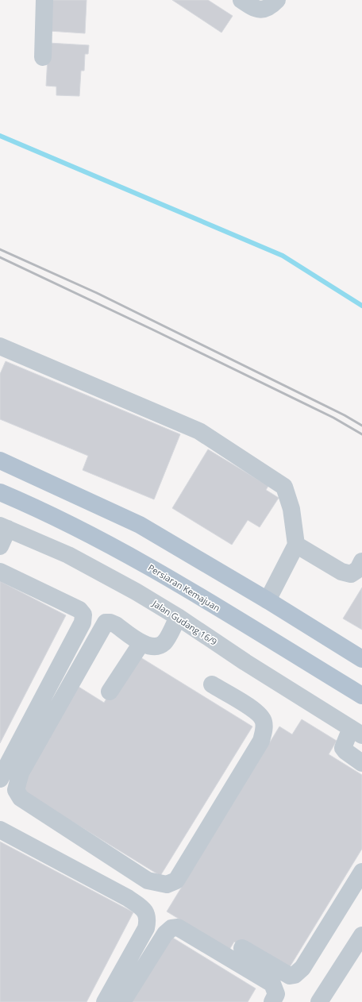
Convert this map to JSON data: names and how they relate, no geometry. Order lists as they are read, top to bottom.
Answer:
{
  "streets": {
    "main road": ["Persiaran Kemajuan"],
    "street": ["Jalan Gudang 16/9"]
  }
}
